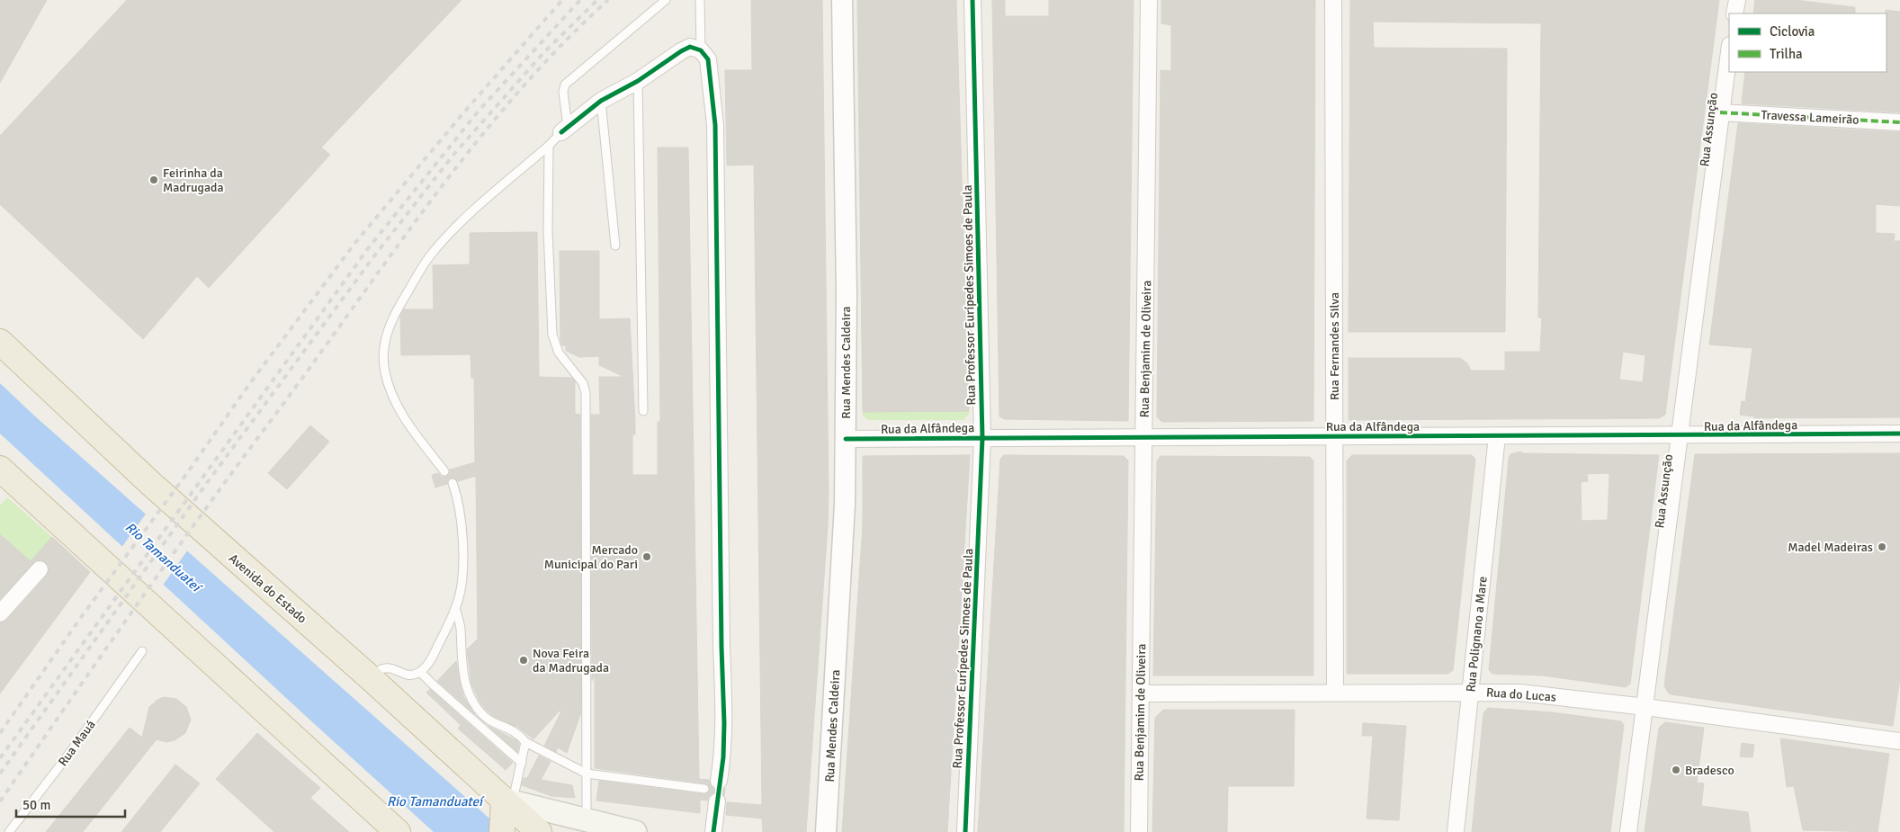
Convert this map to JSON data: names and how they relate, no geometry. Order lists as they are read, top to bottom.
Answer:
{
  "streets": {
    "highway": ["Avenida do Estado"],
    "street": [
      "Travessa Lameirão",
      "Rua Assunção",
      "Rua Professor Eurípedes Simoes de Paula",
      "Rua Fernandes Silva",
      "Rua Benjamim de Oliveira",
      "Rua Mendes Caldeira",
      "Rua da Alfândega",
      "Rua Polignano a Mare",
      "Rua do Lucas"
    ],
    "lane": ["Rua Mauá"]
  },
  "crossings": [
    ["Travessa Lameirão", "Rua Assunção"],
    ["Rua Assunção", "Rua da Alfândega"],
    ["Rua Assunção", "Rua do Lucas"],
    ["Rua Professor Eurípedes Simoes de Paula", "Rua da Alfândega"],
    ["Rua Fernandes Silva", "Rua da Alfândega"],
    ["Rua Fernandes Silva", "Rua do Lucas"],
    ["Rua Benjamim de Oliveira", "Rua da Alfândega"],
    ["Rua Benjamim de Oliveira", "Rua do Lucas"],
    ["Rua Mendes Caldeira", "Rua da Alfândega"],
    ["Rua da Alfândega", "Rua Polignano a Mare"],
    ["Rua Polignano a Mare", "Rua do Lucas"]
  ],
  "water": ["Rio Tamanduateí"],
  "places": [
    "Feirinha da Madrugada",
    "Madel Madeiras",
    "Mercado Municipal do Pari",
    "Nova Feira da Madrugada",
    "Bradesco"
  ],
  "legend": ["Ciclovia", "Trilha"],
  "scale_bar": "50 m"
}
